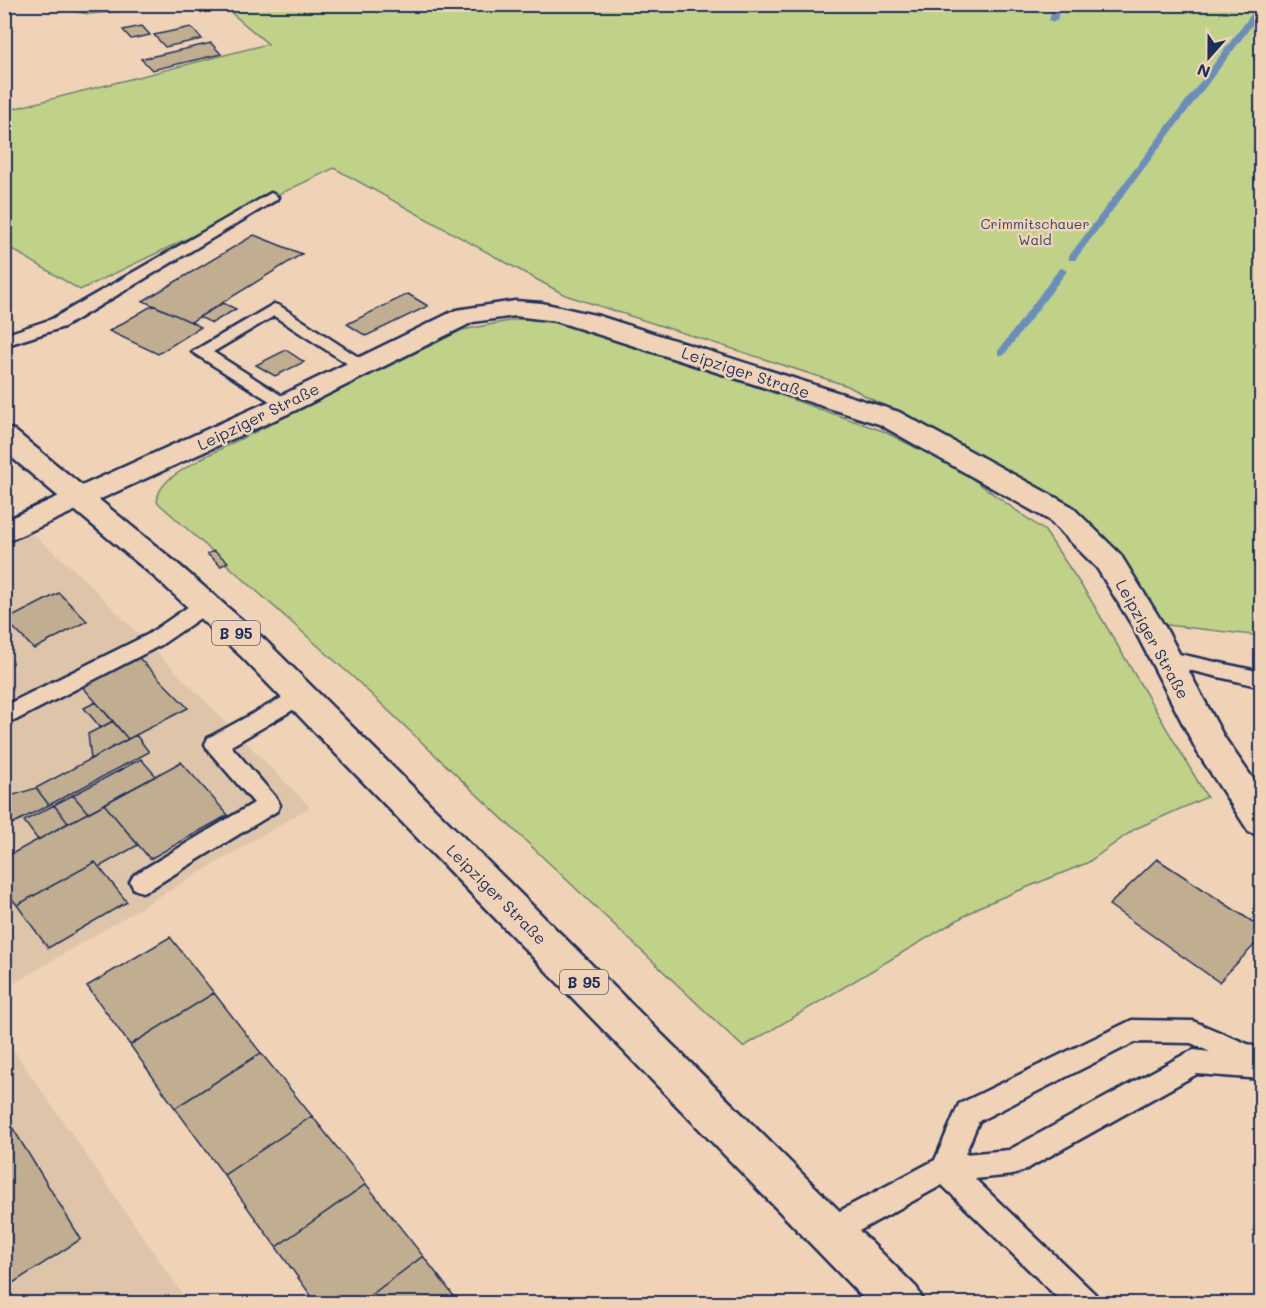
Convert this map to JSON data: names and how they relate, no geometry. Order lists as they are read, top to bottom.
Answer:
{
  "streets": {
    "street": ["Leipziger Straße", "B 95"]
  },
  "parks": ["Crimmitschauer Wald"],
  "north": "bottom"
}
